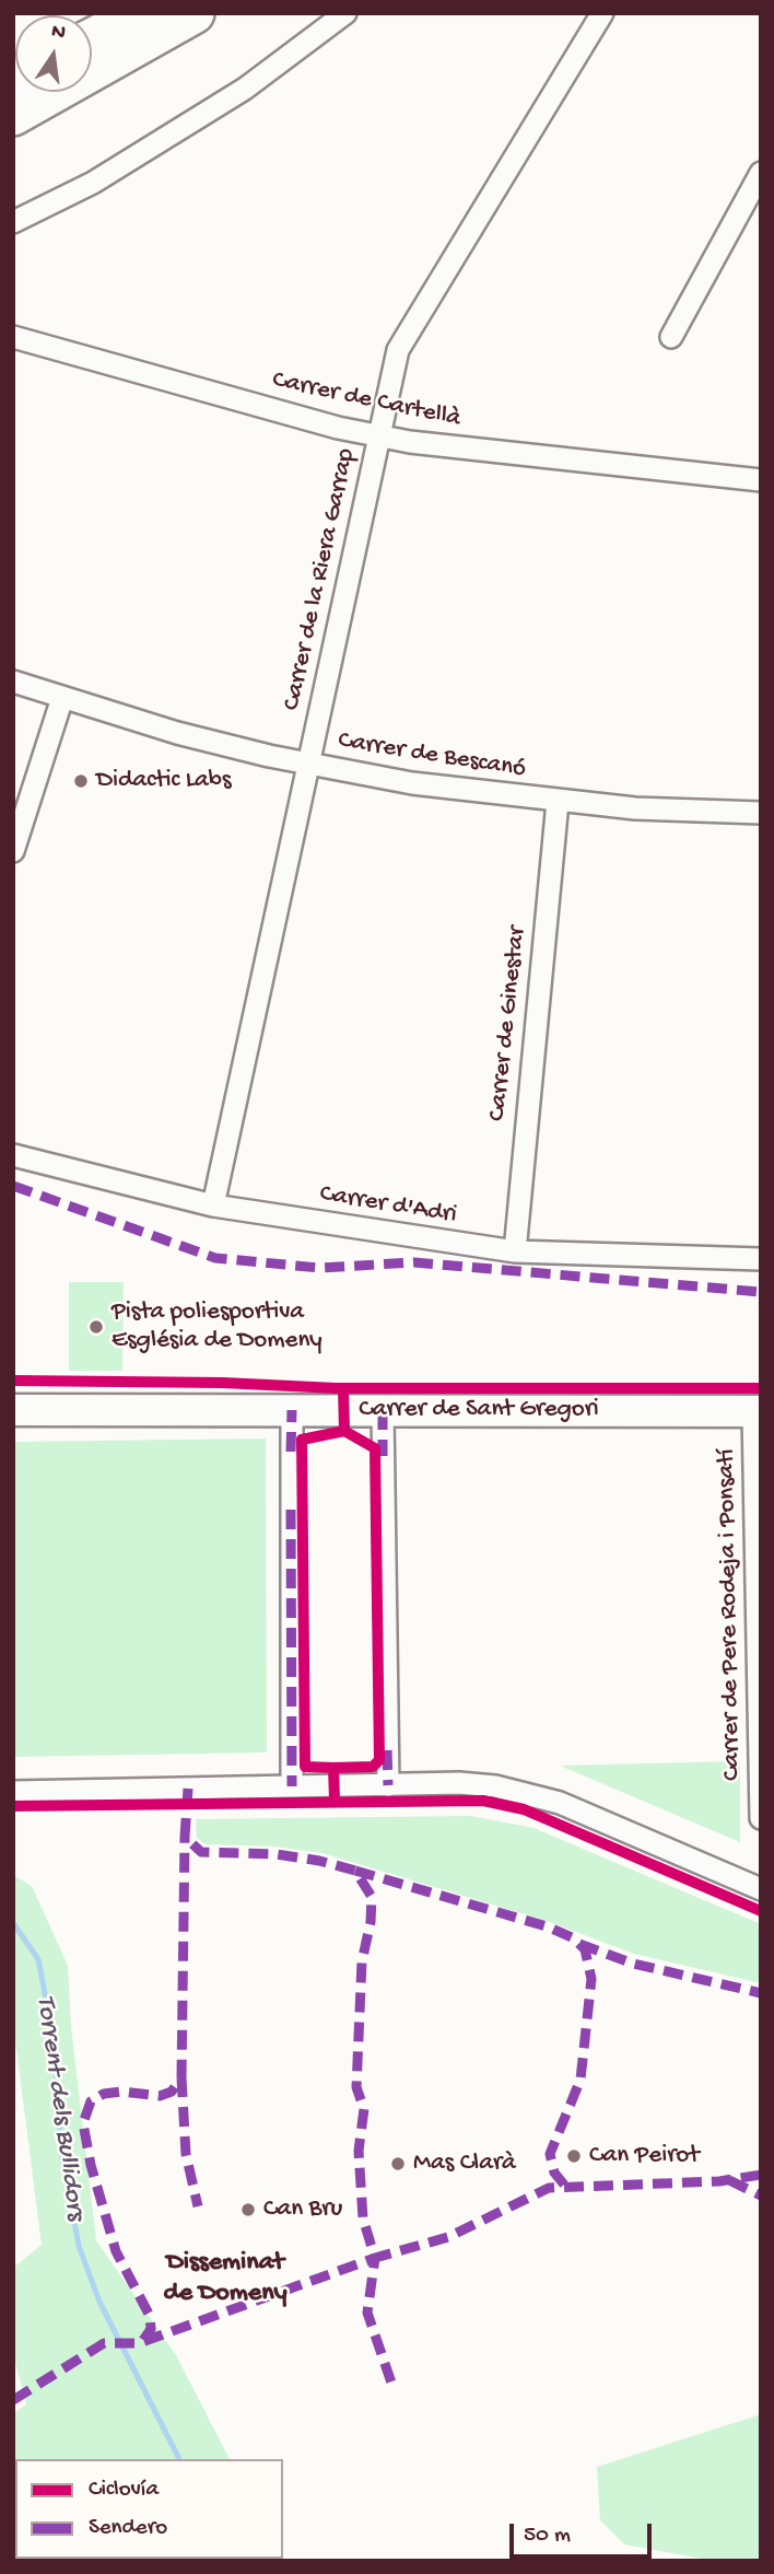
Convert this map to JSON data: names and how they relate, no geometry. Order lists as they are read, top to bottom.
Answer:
{
  "streets": {
    "main road": ["Carrer de Sant Gregori"],
    "street": [
      "Carrer de Cartellà",
      "Carrer de la Riera Garrap",
      "Carrer de Bescanó",
      "Carrer de Ginestar",
      "Carrer d'Adri",
      "Carrer de Pere Rodeja i Ponsatí"
    ]
  },
  "crossings": [
    ["Carrer de Cartellà", "Carrer de la Riera Garrap"],
    ["Carrer de la Riera Garrap", "Carrer de Bescanó"],
    ["Carrer de la Riera Garrap", "Carrer d'Adri"],
    ["Carrer de Bescanó", "Carrer de Ginestar"],
    ["Carrer de Ginestar", "Carrer d'Adri"],
    ["Carrer de Sant Gregori", "Carrer de Pere Rodeja i Ponsatí"]
  ],
  "districts": ["Disseminat de Domeny"],
  "water": ["Torrent dels Bullidors"],
  "places": [
    "Didactic Labs",
    "Pista poliesportiva Església de Domeny",
    "Can Peirot",
    "Mas Clarà",
    "Can Bru"
  ],
  "legend": ["Ciclovía", "Sendero"],
  "scale_bar": "50 m",
  "north": "top"
}
